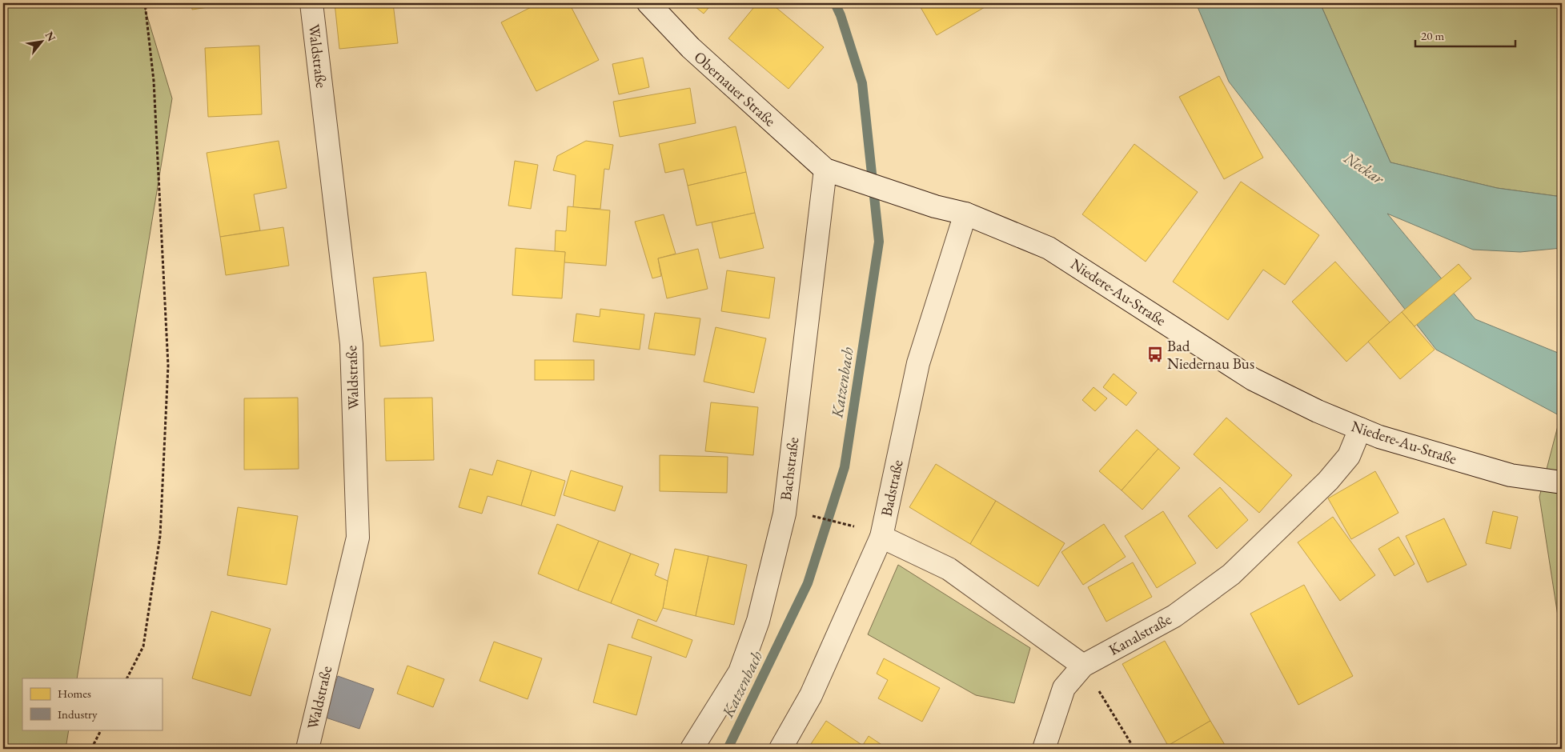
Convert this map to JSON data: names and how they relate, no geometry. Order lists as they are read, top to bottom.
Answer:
{
  "streets": {
    "street": [
      "Waldstraße",
      "Obernauer Straße",
      "Niedere-Au-Straße",
      "Bachstraße",
      "Badstraße",
      "Kanalstraße"
    ]
  },
  "crossings": [
    ["Obernauer Straße", "Niedere-Au-Straße"],
    ["Obernauer Straße", "Bachstraße"],
    ["Niedere-Au-Straße", "Bachstraße"],
    ["Niedere-Au-Straße", "Badstraße"],
    ["Niedere-Au-Straße", "Kanalstraße"]
  ],
  "water": ["Neckar", "Katzenbach"],
  "places": {
    "bus stop": ["Bad Niedernau Bus"]
  },
  "legend": ["Homes", "Industry"],
  "scale_bar": "20 m",
  "north": "top right"
}
